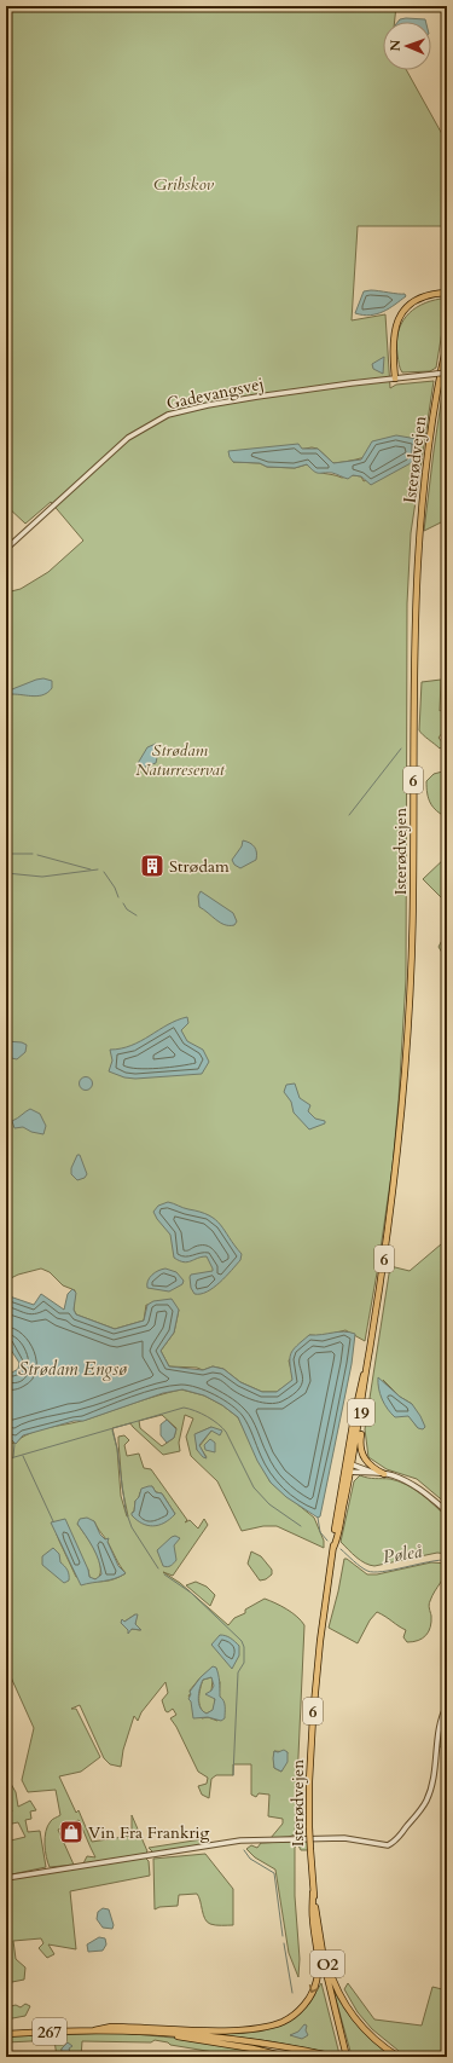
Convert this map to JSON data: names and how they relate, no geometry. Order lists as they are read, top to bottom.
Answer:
{
  "streets": {
    "highway": [
      "Isterødvejen",
      "6",
      "19",
      "O2",
      "267"
    ],
    "street": ["Gadevangsvej"]
  },
  "crossings": [
    ["Isterødvejen", "O2"]
  ],
  "water": ["Strødam Engsø", "Pøleå"],
  "parks": ["Gribskov", "Strødam Naturreservat"],
  "places": {
    "building": ["Strødam"],
    "shop": ["Vin Fra Frankrig"]
  },
  "north": "left"
}
